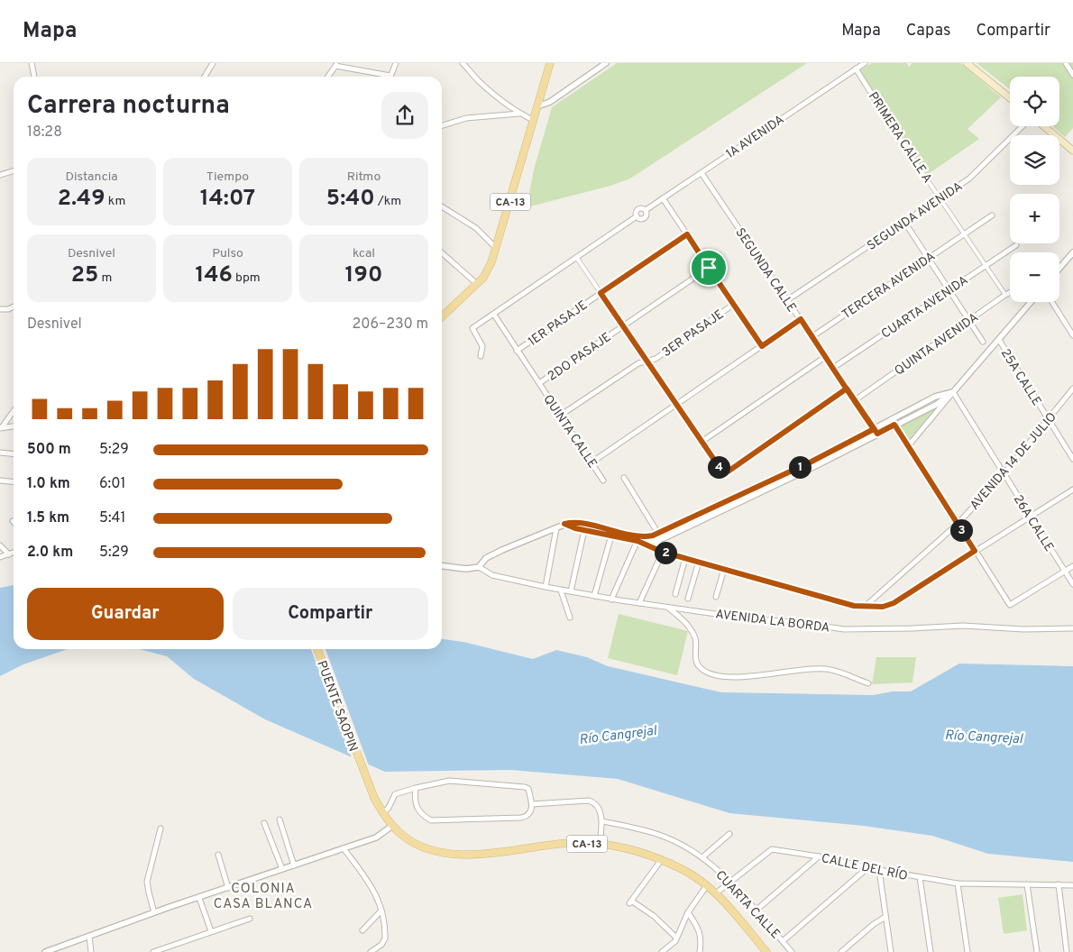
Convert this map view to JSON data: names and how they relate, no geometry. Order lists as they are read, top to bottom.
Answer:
{
  "streets": {
    "main road": ["CA-13", "PUENTE SAOPIN"],
    "street": [
      "1A AVENIDA",
      "PRIMERA CALLE A",
      "SEGUNDA AVENIDA",
      "SEGUNDA CALLE",
      "TERCERA AVENIDA",
      "CUARTA AVENIDA",
      "1ER PASAJE",
      "3ER PASAJE",
      "QUINTA AVENIDA",
      "2DO PASAJE",
      "25A CALLE",
      "QUINTA CALLE",
      "AVENIDA 14 DE JULIO",
      "26A CALLE",
      "AVENIDA LA BORDA",
      "CALLE DEL RÍO",
      "CUARTA CALLE"
    ]
  },
  "crossings": [
    ["1A AVENIDA", "PRIMERA CALLE A"],
    ["1A AVENIDA", "SEGUNDA CALLE"],
    ["1A AVENIDA", "QUINTA CALLE"],
    ["PRIMERA CALLE A", "SEGUNDA AVENIDA"],
    ["PRIMERA CALLE A", "TERCERA AVENIDA"],
    ["PRIMERA CALLE A", "CUARTA AVENIDA"],
    ["PRIMERA CALLE A", "QUINTA AVENIDA"],
    ["CA-13", "PUENTE SAOPIN"],
    ["SEGUNDA AVENIDA", "SEGUNDA CALLE"],
    ["SEGUNDA CALLE", "TERCERA AVENIDA"],
    ["SEGUNDA CALLE", "CUARTA AVENIDA"],
    ["SEGUNDA CALLE", "QUINTA AVENIDA"],
    ["1ER PASAJE", "QUINTA CALLE"],
    ["3ER PASAJE", "QUINTA CALLE"],
    ["2DO PASAJE", "QUINTA CALLE"],
    ["25A CALLE", "AVENIDA 14 DE JULIO"],
    ["AVENIDA 14 DE JULIO", "26A CALLE"],
    ["CALLE DEL RÍO", "CUARTA CALLE"]
  ],
  "districts": ["COLONIA CASA BLANCA"],
  "water": ["Río Cangrejal"],
  "page": {
    "header": "Mapa",
    "nav": ["Mapa", "Capas", "Compartir"],
    "map_buttons": ["+", "−"],
    "heading": ["Carrera nocturna", "18:28"],
    "stats": [
      ["Distancia", "2.49 km"],
      ["Tiempo", "14:07"],
      ["Ritmo", "5:40 /km"],
      ["Desnivel", "25 m"],
      ["Pulso", "146 bpm"],
      ["kcal", "190"]
    ],
    "chart": ["Desnivel", "206–230 m"],
    "list": [
      {
        "name": "500 m",
        "note": "5:29"
      },
      {
        "name": "1.0 km",
        "note": "6:01"
      },
      {
        "name": "1.5 km",
        "note": "5:41"
      },
      {
        "name": "2.0 km",
        "note": "5:29"
      }
    ],
    "pins": [
      "1",
      "4",
      "3",
      "2"
    ],
    "buttons": ["Guardar", "Compartir"]
  }
}
